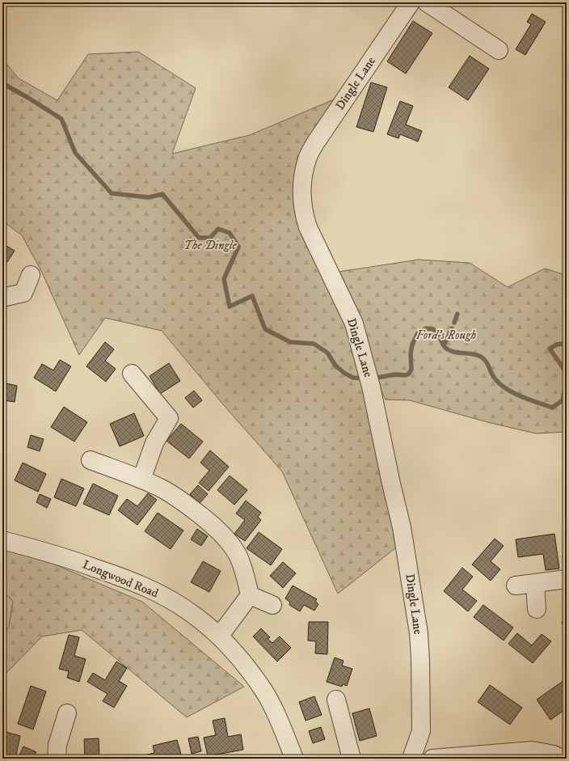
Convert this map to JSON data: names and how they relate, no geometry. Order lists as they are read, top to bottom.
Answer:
{
  "streets": {
    "street": ["Dingle Lane", "Longwood Road"]
  },
  "parks": ["The Dingle", "Ford's Rough"]
}
